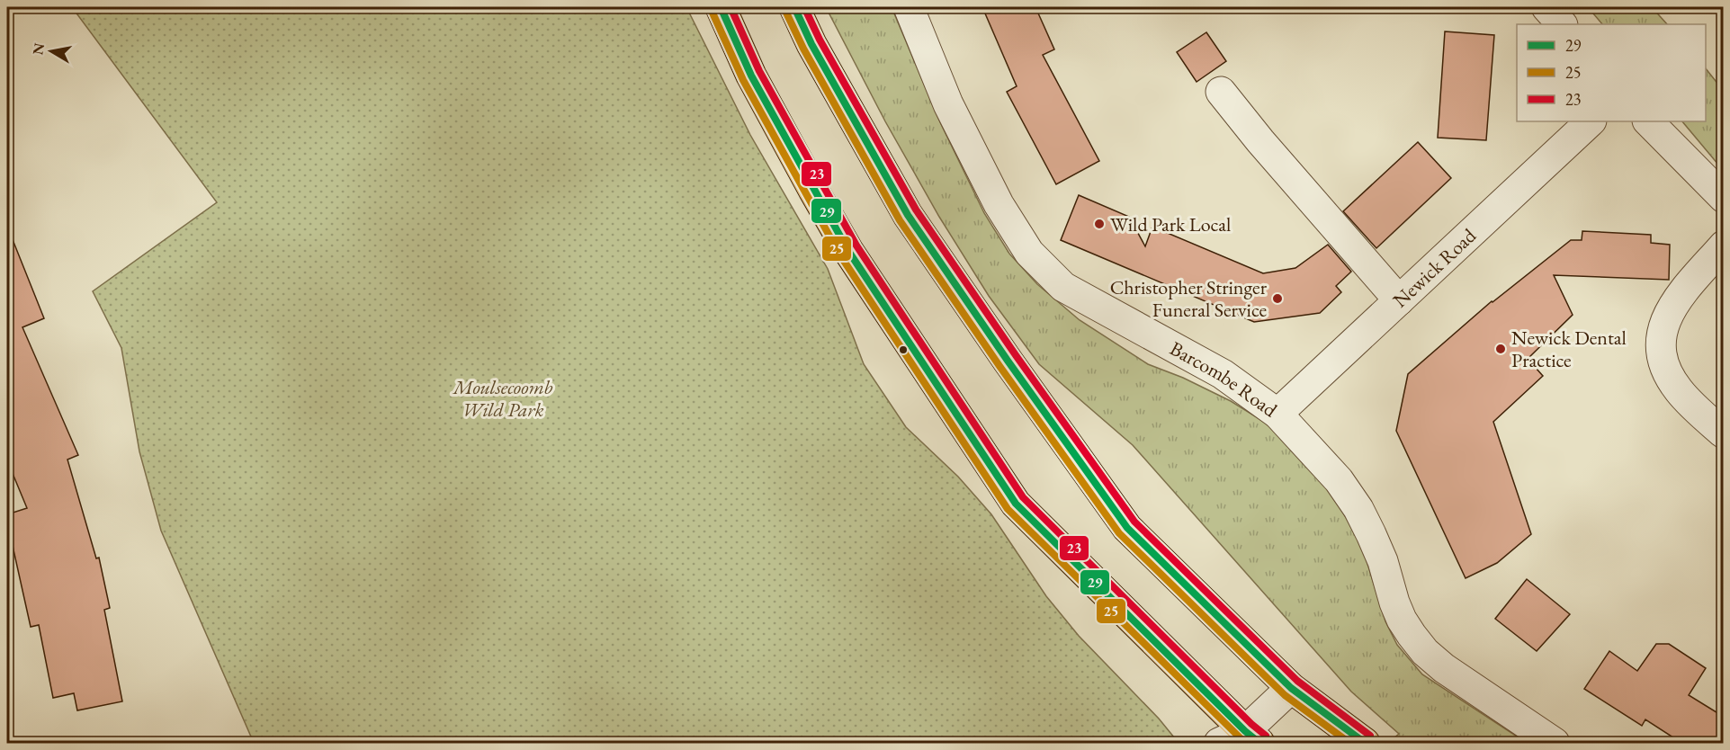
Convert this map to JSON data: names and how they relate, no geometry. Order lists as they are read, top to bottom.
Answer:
{
  "streets": {
    "street": ["Newick Road", "Barcombe Road"]
  },
  "crossings": [
    ["Newick Road", "Barcombe Road"]
  ],
  "parks": ["Moulsecoomb Wild Park"],
  "places": ["Wild Park Local", "Christopher Stringer Funeral Service", "Newick Dental Practice"],
  "lines": ["transit line 29", "transit line 23", "transit line 25"],
  "legend": ["29", "25", "23"],
  "north": "left"
}
